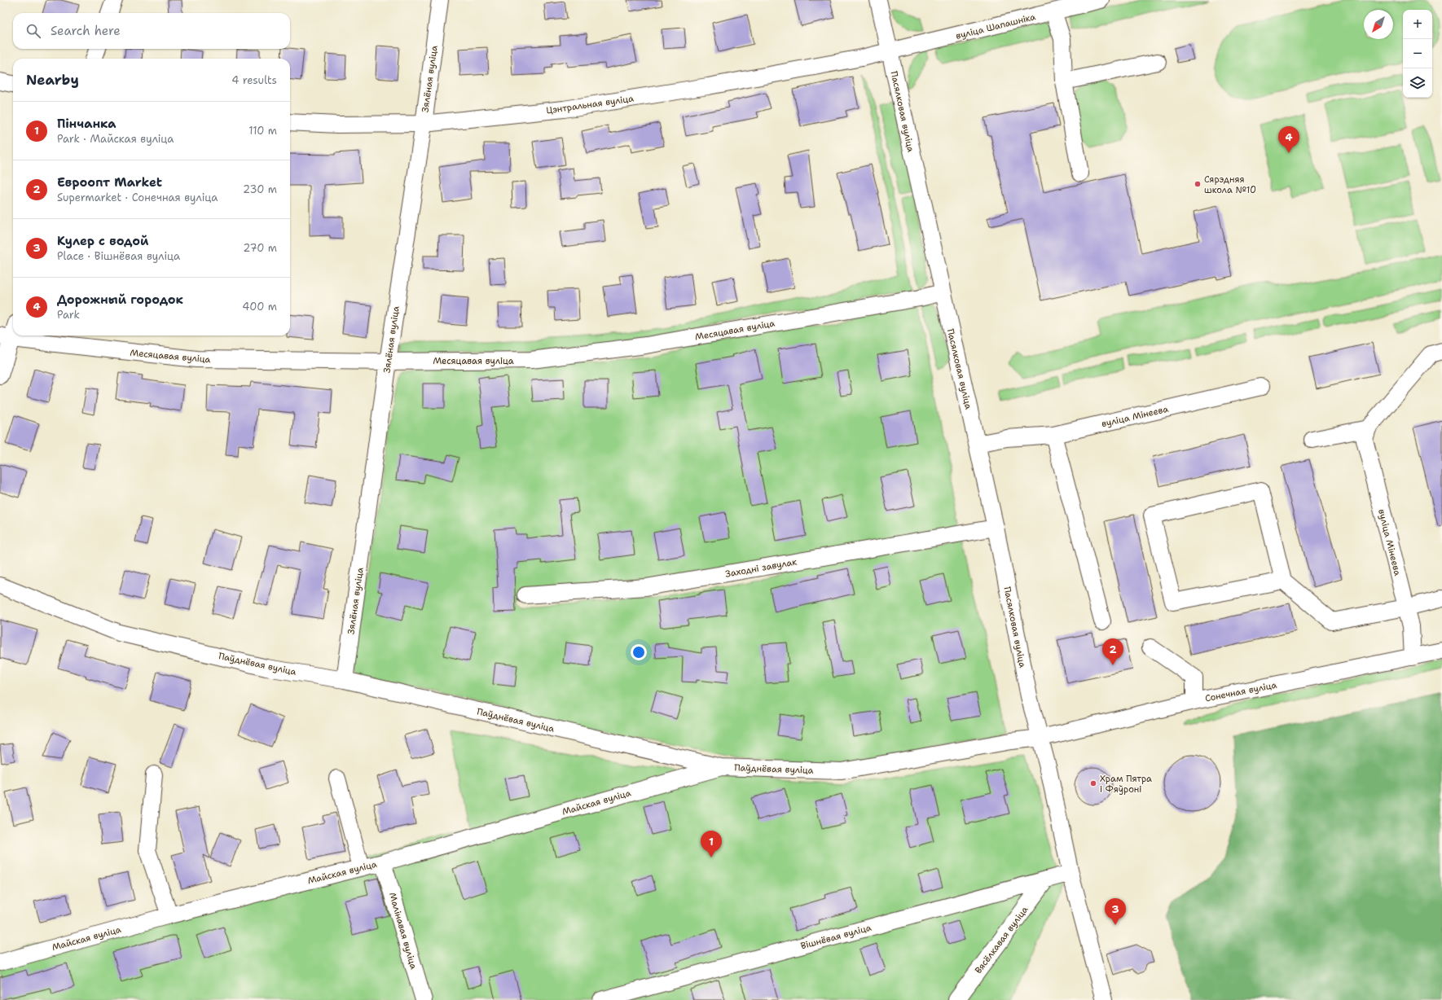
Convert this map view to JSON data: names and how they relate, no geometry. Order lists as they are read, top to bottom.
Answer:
{
  "streets": {
    "street": [
      "вуліца Шапашніка",
      "Зялёная вуліца",
      "Цэнтральная вуліца",
      "Пасялковая вуліца",
      "Месяцавая вуліца",
      "вуліца Мінеева",
      "Заходні завулак",
      "Паўднёвая вуліца",
      "Сонечная вуліца",
      "Майская вуліца",
      "Малінавая вуліца",
      "Вішнёвая вуліца",
      "Вясёлкавая вуліца"
    ]
  },
  "crossings": [
    ["вуліца Шапашніка", "Цэнтральная вуліца"],
    ["вуліца Шапашніка", "Пасялковая вуліца"],
    ["Зялёная вуліца", "Цэнтральная вуліца"],
    ["Зялёная вуліца", "Месяцавая вуліца"],
    ["Зялёная вуліца", "Паўднёвая вуліца"],
    ["Цэнтральная вуліца", "Пасялковая вуліца"],
    ["Пасялковая вуліца", "Месяцавая вуліца"],
    ["Пасялковая вуліца", "вуліца Мінеева"],
    ["Пасялковая вуліца", "Заходні завулак"],
    ["Пасялковая вуліца", "Паўднёвая вуліца"],
    ["Пасялковая вуліца", "Сонечная вуліца"],
    ["Пасялковая вуліца", "Вішнёвая вуліца"],
    ["вуліца Мінеева", "Сонечная вуліца"],
    ["Паўднёвая вуліца", "Сонечная вуліца"],
    ["Паўднёвая вуліца", "Майская вуліца"],
    ["Майская вуліца", "Малінавая вуліца"],
    ["Вішнёвая вуліца", "Вясёлкавая вуліца"]
  ],
  "places": ["Сярэдняя школа №10", "Храм Пятра і Фяўроні"],
  "north": "bottom left",
  "page": {
    "map_buttons": ["+", "−"],
    "search": "Search here",
    "heading": ["Nearby", "4 results"],
    "list": [
      {
        "mark": "1",
        "name": "Пінчанка",
        "note": "Park · Майская вуліца",
        "value": "110 m"
      },
      {
        "mark": "2",
        "name": "Евроопт Market",
        "note": "Supermarket · Сонечная вуліца",
        "value": "230 m"
      },
      {
        "mark": "3",
        "name": "Кулер с водой",
        "note": "Place · Вішнёвая вуліца",
        "value": "270 m"
      },
      {
        "mark": "4",
        "name": "Дорожный городок",
        "note": "Park",
        "value": "400 m"
      }
    ],
    "pins": [
      "4",
      "2",
      "1",
      "3"
    ]
  }
}
